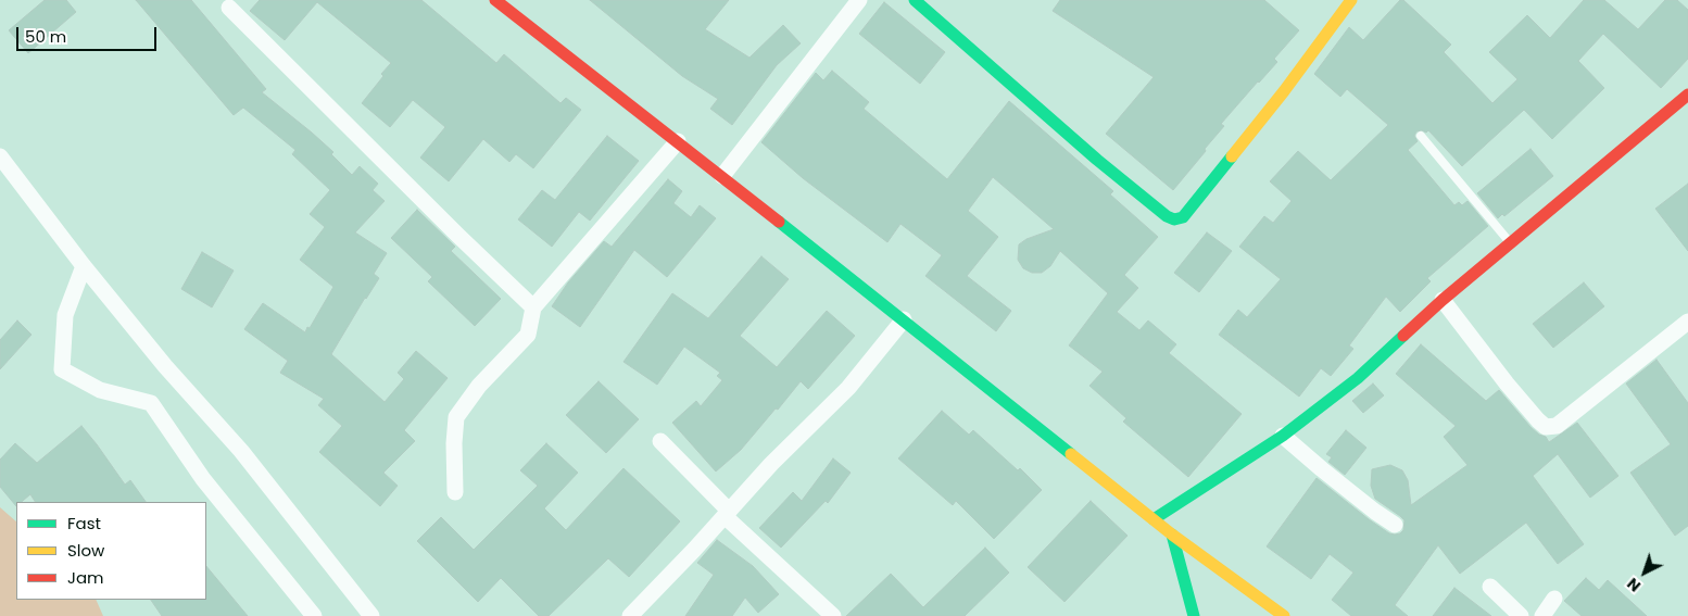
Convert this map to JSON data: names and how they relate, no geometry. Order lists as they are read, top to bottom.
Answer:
{
  "legend": ["Fast", "Slow", "Jam"],
  "scale_bar": "50 m",
  "north": "bottom left"
}
